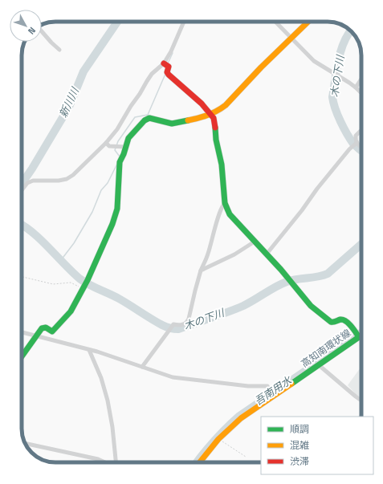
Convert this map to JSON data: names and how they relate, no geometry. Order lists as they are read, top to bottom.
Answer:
{
  "streets": {
    "street": ["高知南環状線"]
  },
  "water": ["木の下川", "新川川", "吾南用水"],
  "legend": ["順調", "混雑", "渋滞"],
  "north": "bottom right"
}
